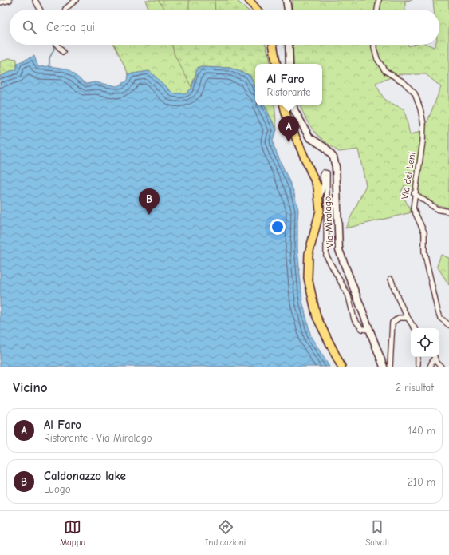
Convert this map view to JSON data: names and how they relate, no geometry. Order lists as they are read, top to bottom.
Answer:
{
  "streets": {
    "street": ["Via dei Leni", "Via Miralago"]
  },
  "page": {
    "search": "Cerca qui",
    "popup": ["Al Faro", "Ristorante"],
    "pins": ["A", "B"],
    "heading": ["Vicino", "2 risultati"],
    "list": [
      {
        "mark": "A",
        "name": "Al Faro",
        "note": "Ristorante · Via Miralago",
        "value": "140 m"
      },
      {
        "mark": "B",
        "name": "Caldonazzo lake",
        "note": "Luogo",
        "value": "210 m"
      }
    ],
    "nav": ["Mappa", "Indicazioni", "Salvati"]
  }
}
